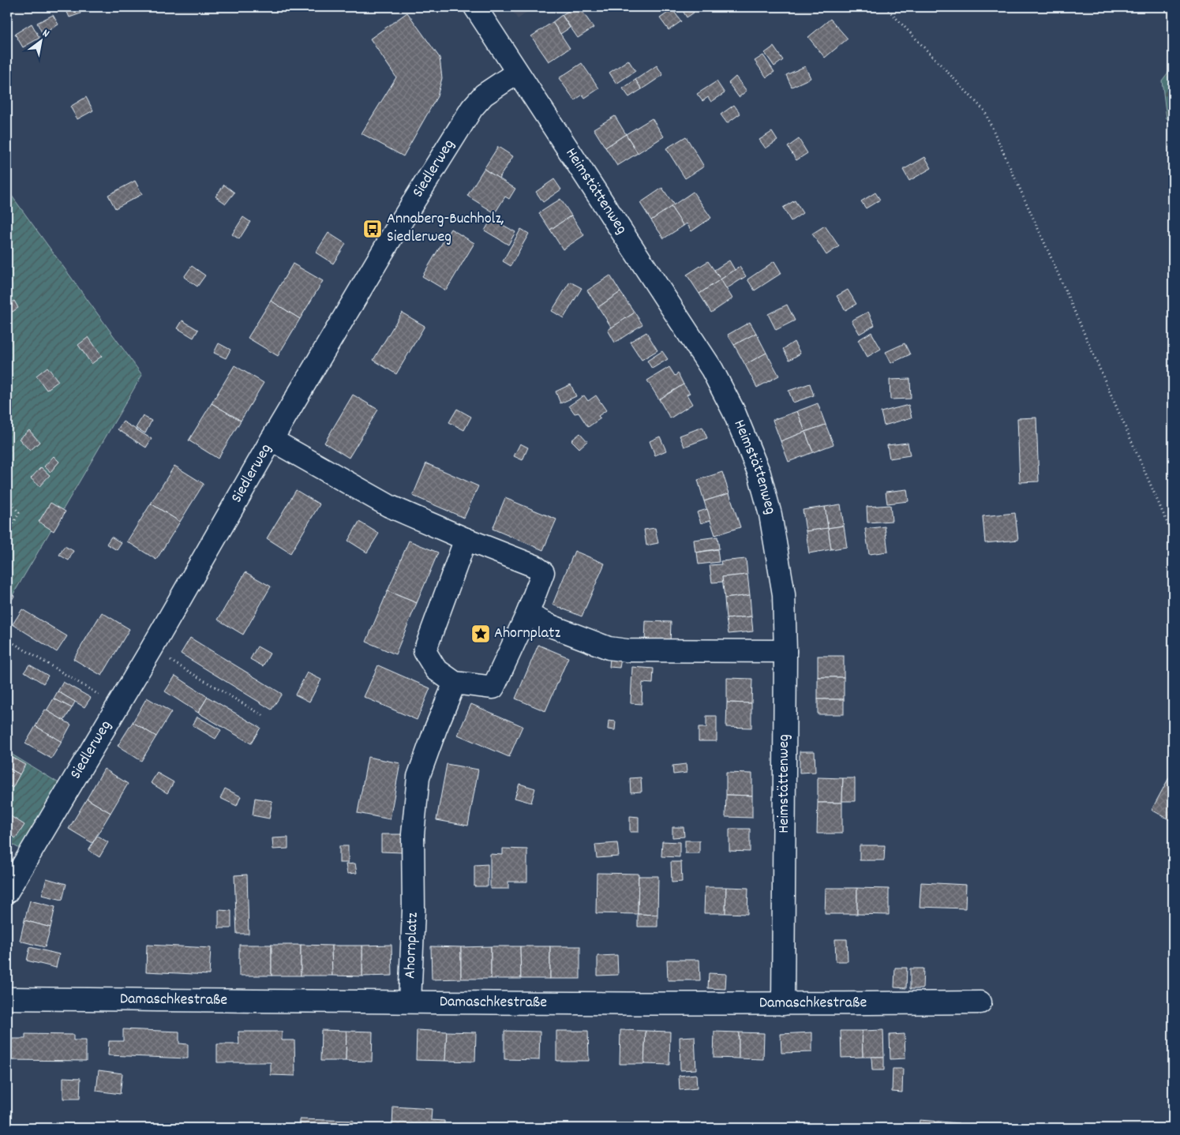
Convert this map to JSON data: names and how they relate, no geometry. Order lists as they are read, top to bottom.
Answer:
{
  "streets": {
    "street": [
      "Siedlerweg",
      "Heimstättenweg",
      "Ahornplatz",
      "Damaschkestraße"
    ]
  },
  "crossings": [
    ["Siedlerweg", "Heimstättenweg"],
    ["Heimstättenweg", "Damaschkestraße"],
    ["Ahornplatz", "Damaschkestraße"]
  ],
  "places": {
    "bus stop": ["Annaberg-Buchholz, Siedlerweg"],
    "place": ["Ahornplatz"]
  },
  "north": "top right"
}
